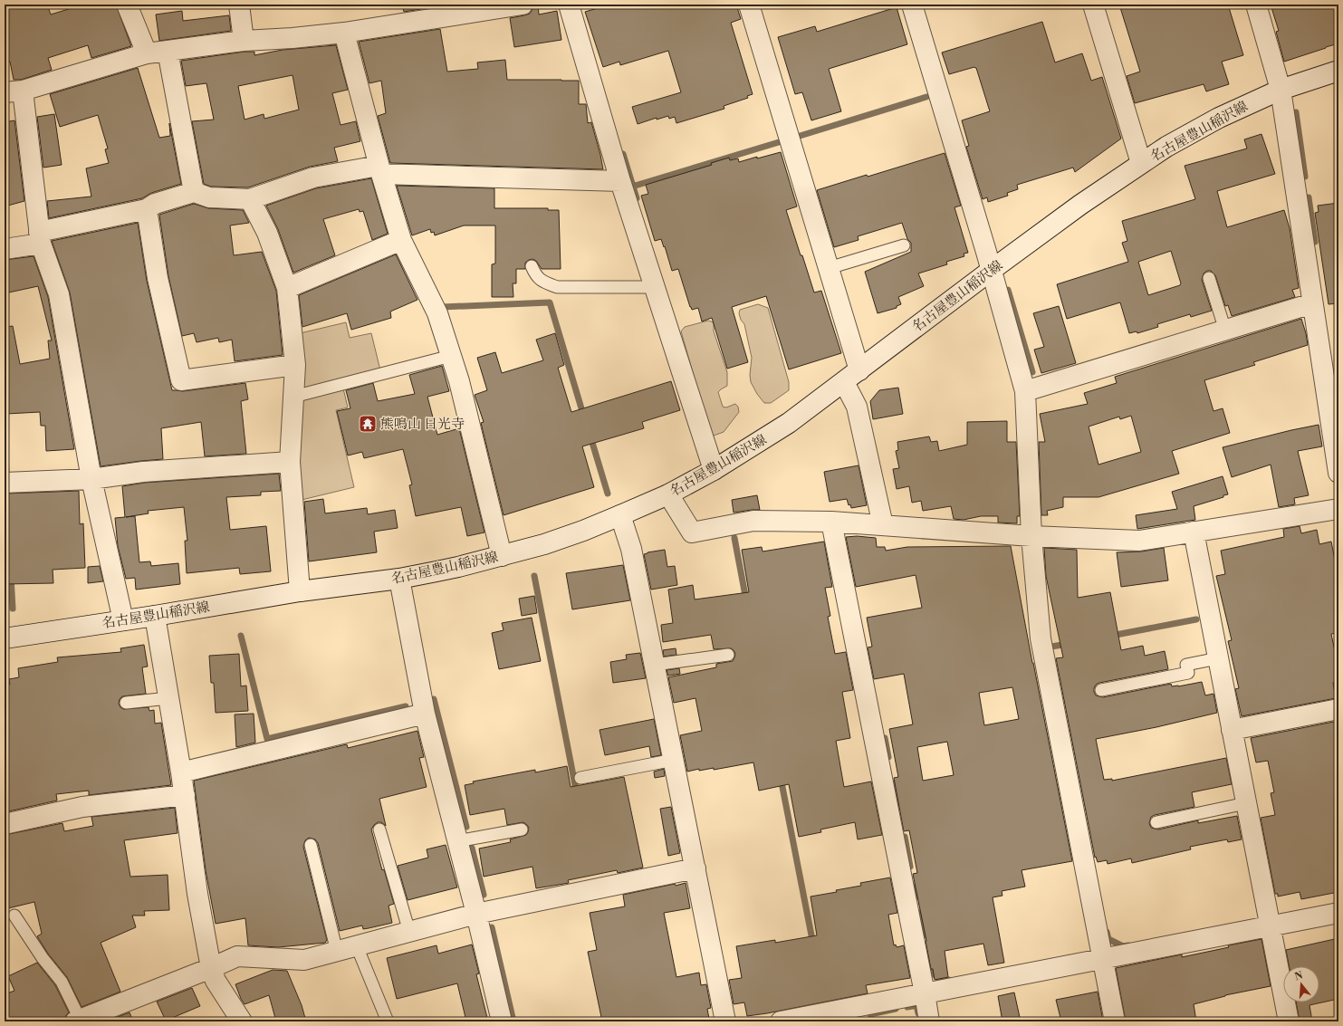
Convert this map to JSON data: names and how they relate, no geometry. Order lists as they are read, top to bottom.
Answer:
{
  "streets": {
    "street": ["名古屋豊山稲沢線"]
  },
  "places": {
    "temple": ["熊鳴山 日光寺"]
  },
  "north": "top"
}
